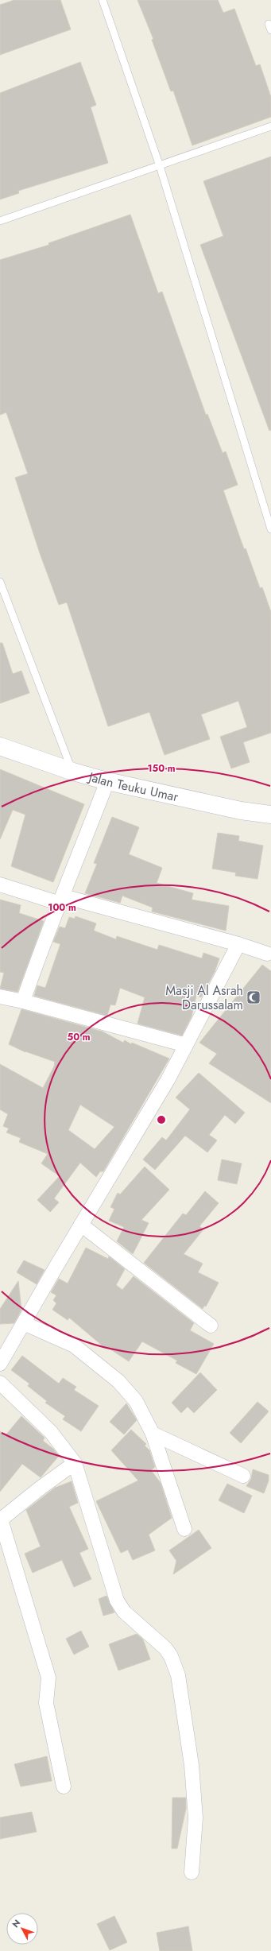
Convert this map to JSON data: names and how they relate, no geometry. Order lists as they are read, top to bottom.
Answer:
{
  "streets": {
    "main road": ["Jalan Teuku Umar"]
  },
  "places": {
    "mosque": ["Masji Al Asrah Darussalam"]
  },
  "north": "top left",
  "rings": ["150 m", "100 m", "50 m"]
}
